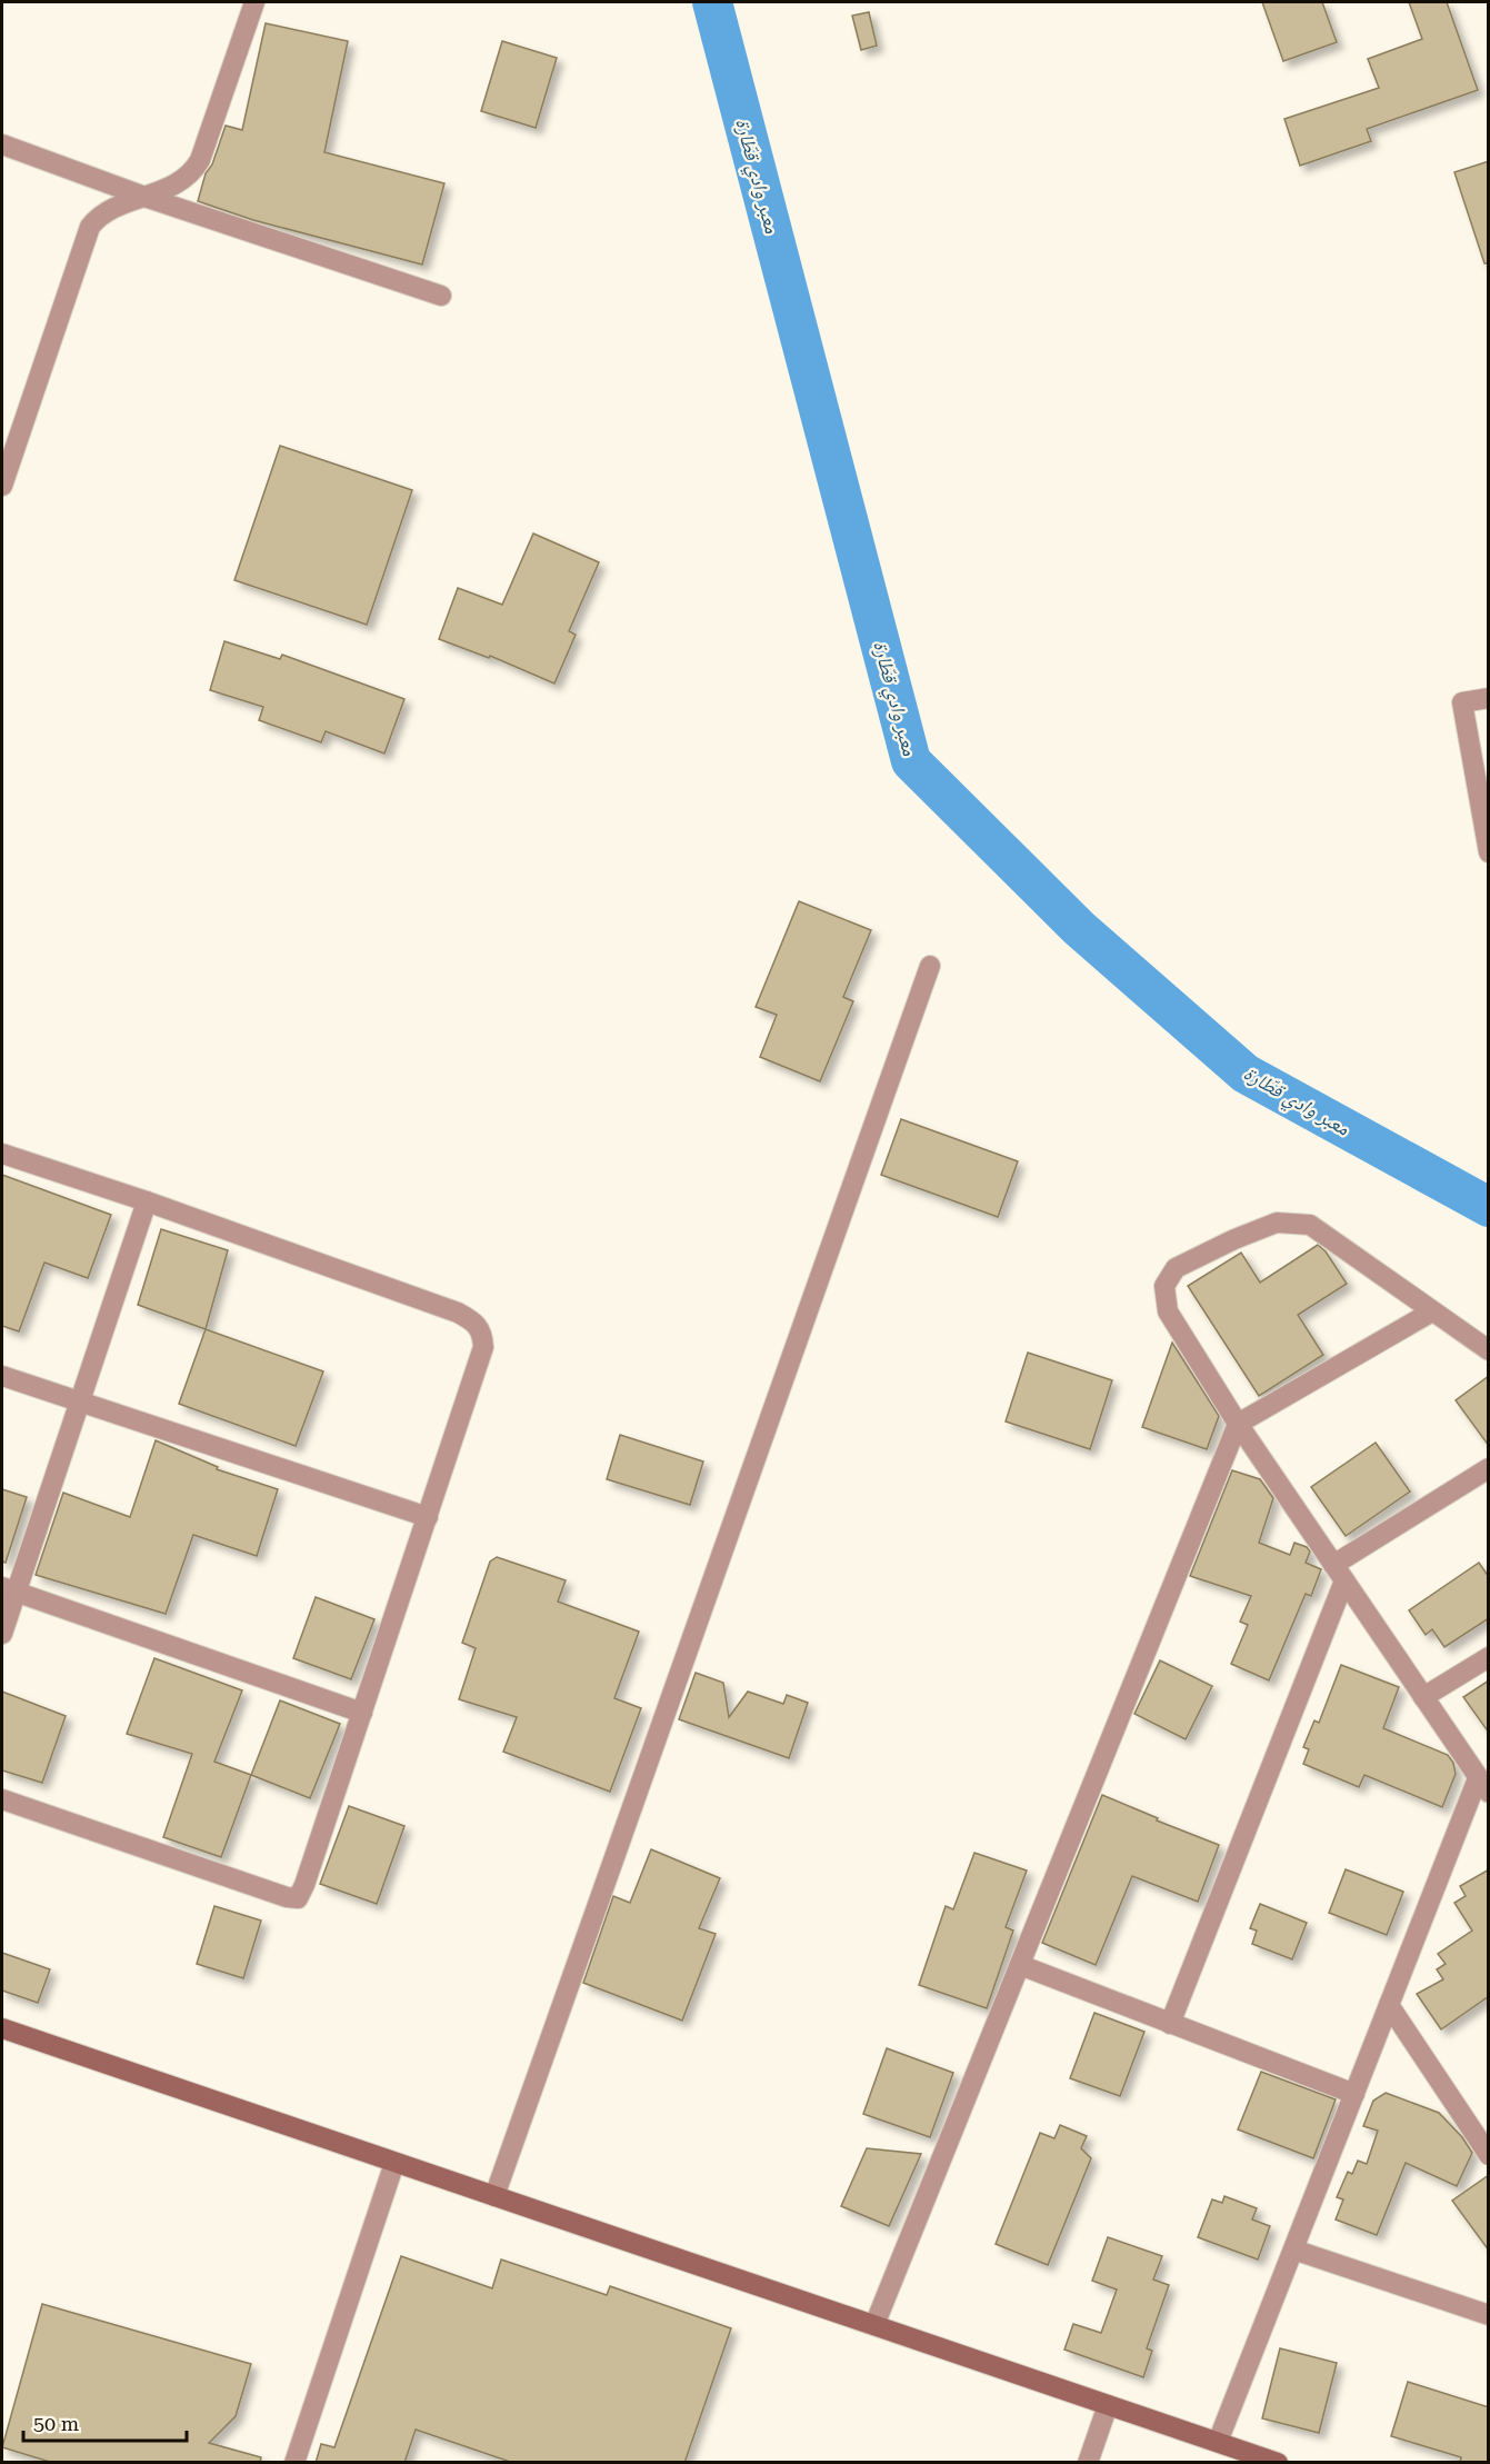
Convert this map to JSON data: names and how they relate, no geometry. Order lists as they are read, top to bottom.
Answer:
{
  "water": ["معبر وادي قطّارة"],
  "scale_bar": "50 m"
}
